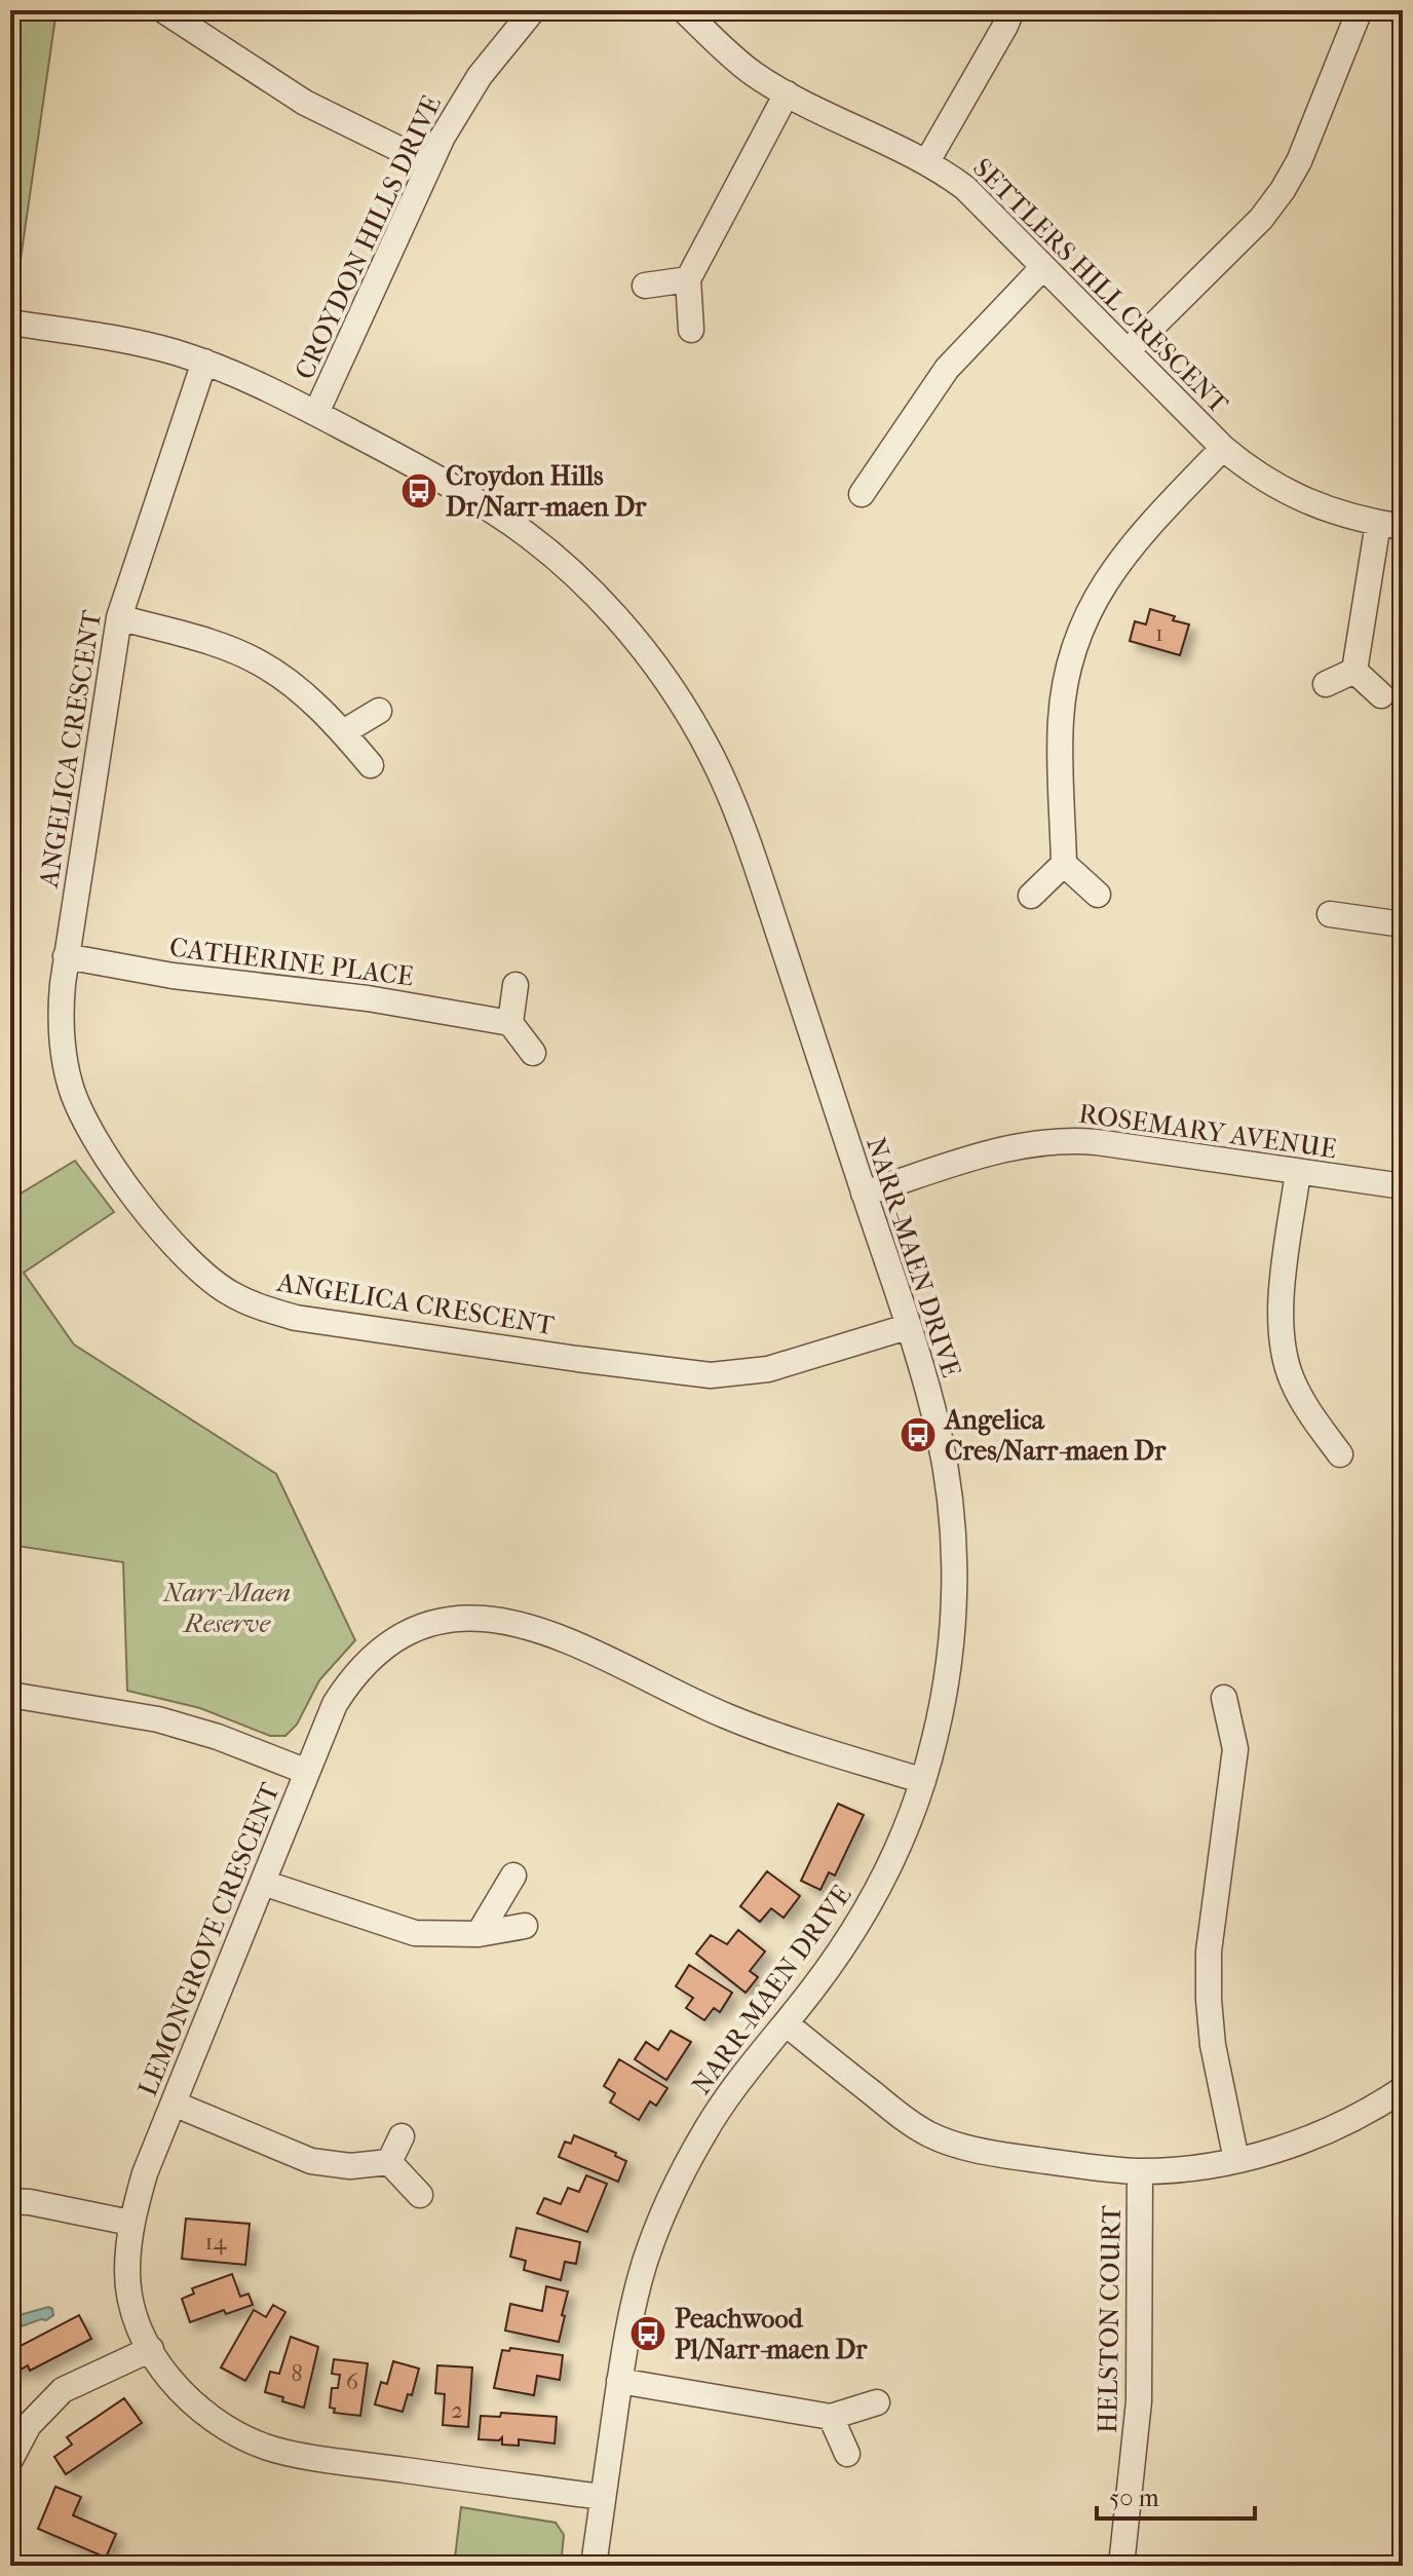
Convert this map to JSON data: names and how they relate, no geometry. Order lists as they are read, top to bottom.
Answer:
{
  "streets": {
    "street": [
      "CROYDON HILLS DRIVE",
      "SETTLERS HILL CRESCENT",
      "ANGELICA CRESCENT",
      "CATHERINE PLACE",
      "ROSEMARY AVENUE",
      "NARR-MAEN DRIVE",
      "LEMONGROVE CRESCENT",
      "HELSTON COURT"
    ]
  },
  "crossings": [
    ["CROYDON HILLS DRIVE", "NARR-MAEN DRIVE"],
    ["ANGELICA CRESCENT", "CATHERINE PLACE"],
    ["ANGELICA CRESCENT", "NARR-MAEN DRIVE"],
    ["ROSEMARY AVENUE", "NARR-MAEN DRIVE"],
    ["NARR-MAEN DRIVE", "LEMONGROVE CRESCENT"]
  ],
  "parks": ["Narr-Maen Reserve"],
  "places": {
    "bus stop": ["Croydon Hills Dr/Narr-maen Dr", "Angelica Cres/Narr-maen Dr", "Peachwood Pl/Narr-maen Dr"]
  },
  "house_numbers": [
    "1",
    "14",
    "8",
    "6",
    "2"
  ],
  "scale_bar": "50 m"
}
